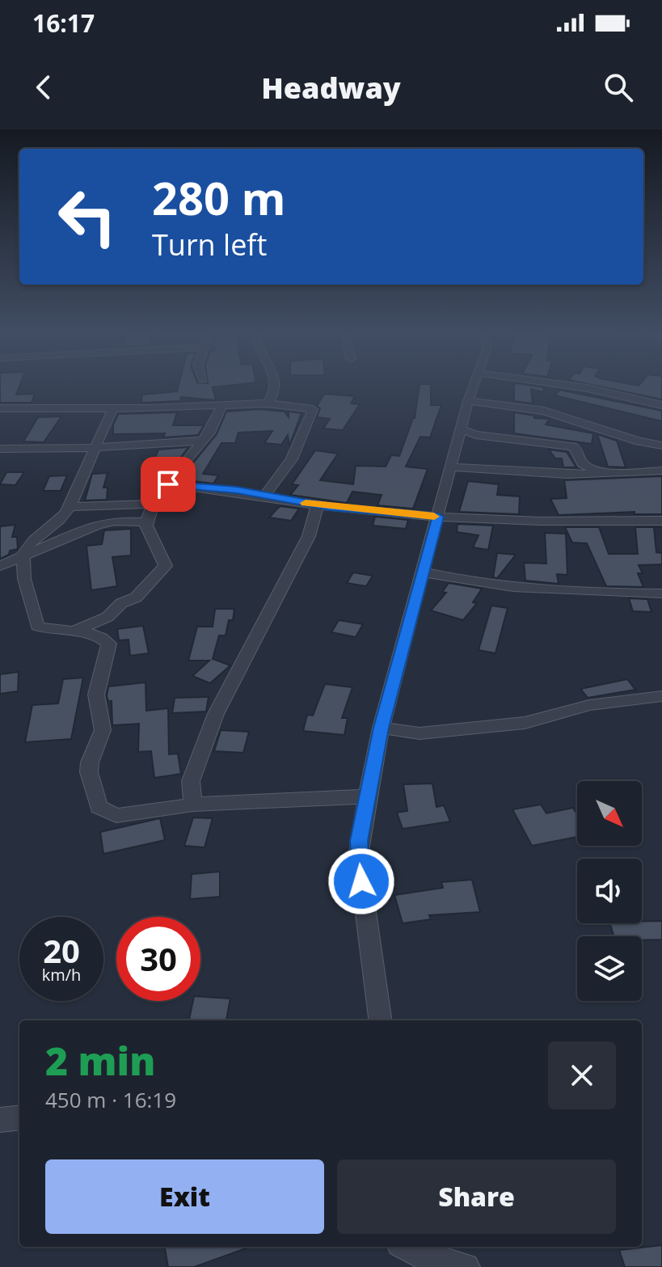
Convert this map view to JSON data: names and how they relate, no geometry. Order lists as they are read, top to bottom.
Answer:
{
  "north": "bottom right",
  "page": {
    "status": "16:17",
    "header": "Headway",
    "turn": ["280 m", "Turn left"],
    "speed": "20 km/h",
    "limit": "30",
    "heading": ["2 min", "450 m · 16:19"],
    "buttons": ["Exit", "Share"]
  }
}
